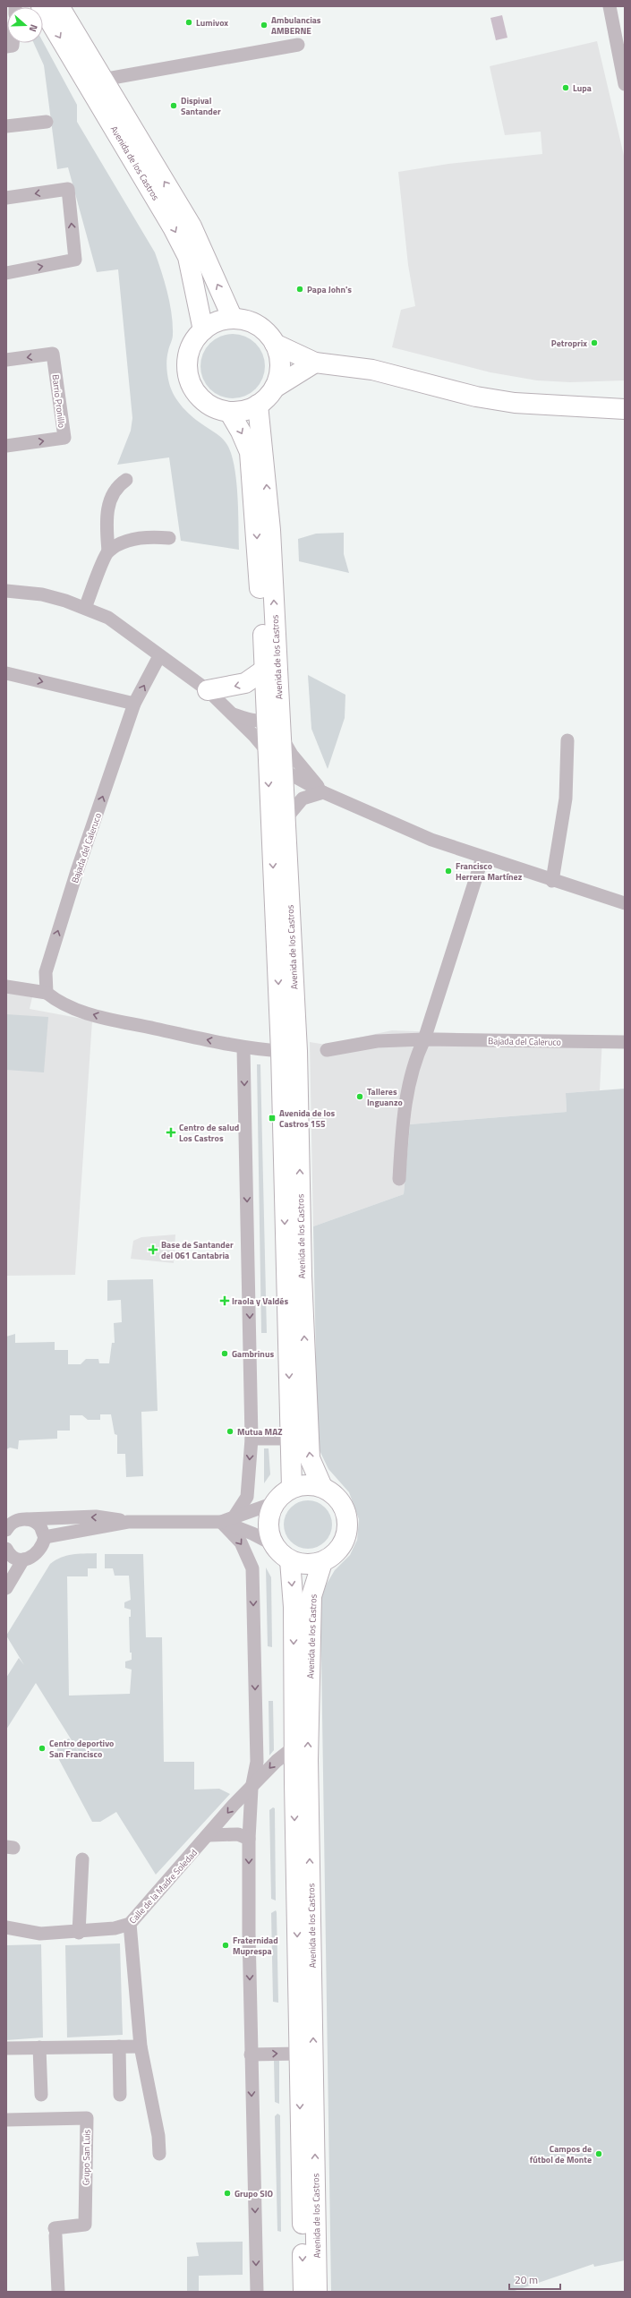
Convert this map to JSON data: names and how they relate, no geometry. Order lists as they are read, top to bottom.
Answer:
{
  "streets": {
    "main road": ["Avenida de los Castros"],
    "street": [
      "Barrio Pronillo",
      "Bajada del Caleruco",
      "Calle de la Madre Soledad",
      "Grupo San Luis"
    ]
  },
  "crossings": [
    ["Avenida de los Castros", "Calle de la Madre Soledad"]
  ],
  "one_way": ["Bajada del Caleruco"],
  "places": {
    "other": [
      "Lumivox",
      "Ambulancias AMBERNE",
      "Lupa",
      "Dispival Santander",
      "Papa John's",
      "Petroprix",
      "Francisco Herrera Martínez",
      "Talleres Inguanzo",
      "Gambrinus",
      "Mutua MAZ",
      "Centro deportivo San Francisco",
      "Fraternidad Muprespa",
      "Campos de fútbol de Monte",
      "Grupo SIO"
    ],
    "transit": ["Avenida de los Castros 155"],
    "health": ["Centro de salud Los Castros", "Base de Santander del 061 Cantabria", "Iraola y Valdés"]
  },
  "scale_bar": "20 m",
  "north": "right"
}
